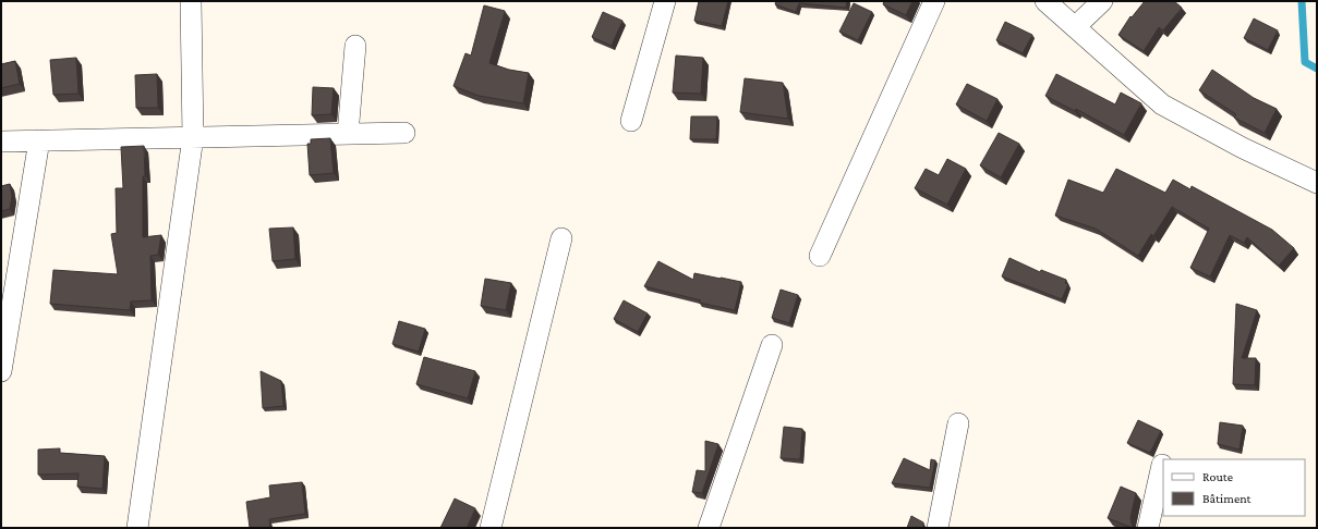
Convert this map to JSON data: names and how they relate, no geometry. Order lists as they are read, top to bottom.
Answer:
{
  "legend": ["Route", "Bâtiment"]
}
